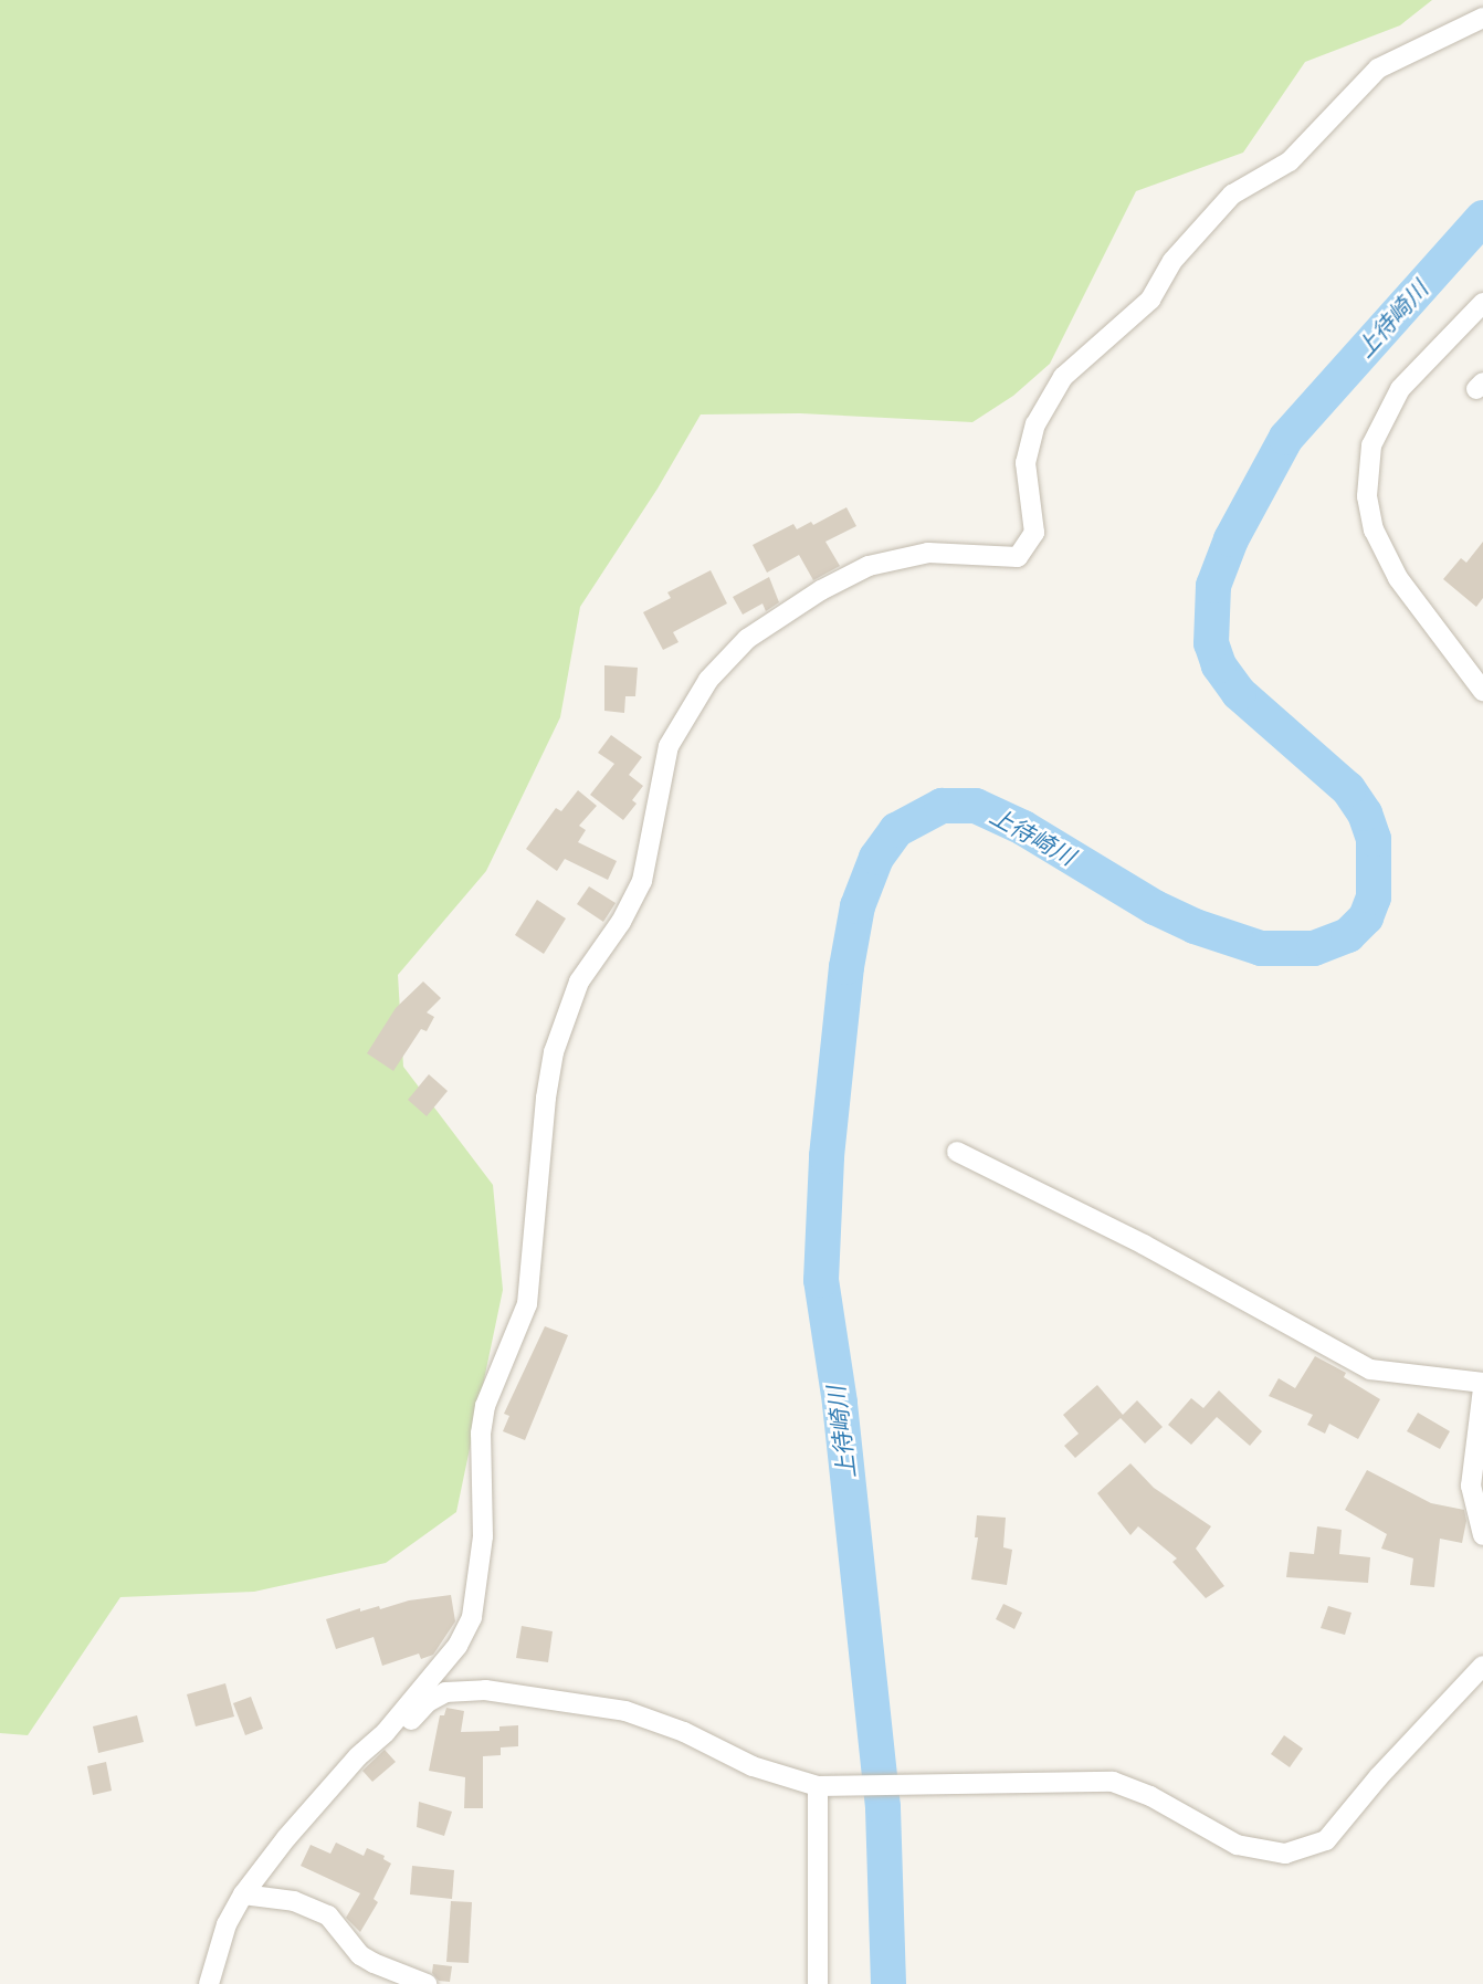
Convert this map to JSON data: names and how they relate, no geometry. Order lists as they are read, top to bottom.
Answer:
{
  "water": ["上待崎川"]
}
